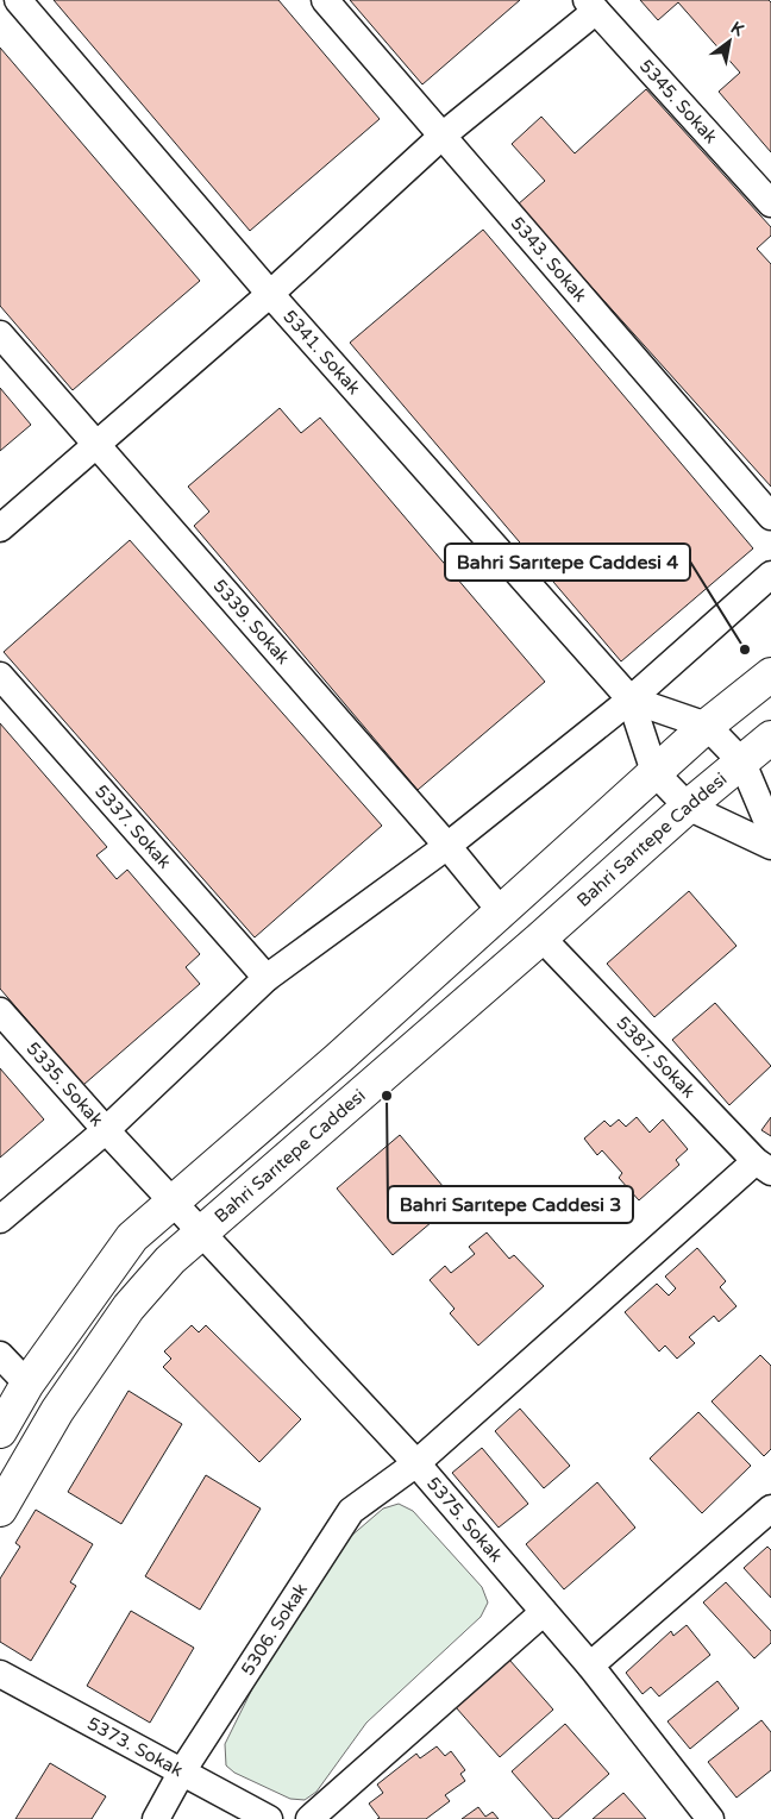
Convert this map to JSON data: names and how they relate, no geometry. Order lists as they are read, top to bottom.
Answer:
{
  "streets": {
    "main road": ["Bahri Sarıtepe Caddesi"],
    "street": [
      "5345. Sokak",
      "5343. Sokak",
      "5341. Sokak",
      "5339. Sokak",
      "5337. Sokak",
      "5387. Sokak",
      "5335. Sokak",
      "5375. Sokak",
      "5306. Sokak",
      "5373. Sokak"
    ]
  },
  "crossings": [
    ["Bahri Sarıtepe Caddesi", "5387. Sokak"],
    ["Bahri Sarıtepe Caddesi", "5375. Sokak"],
    ["5387. Sokak", "5306. Sokak"],
    ["5335. Sokak", "5375. Sokak"],
    ["5375. Sokak", "5306. Sokak"],
    ["5306. Sokak", "5373. Sokak"]
  ],
  "places": ["Bahri Sarıtepe Caddesi 4", "Bahri Sarıtepe Caddesi 3"],
  "north": "top right"
}
